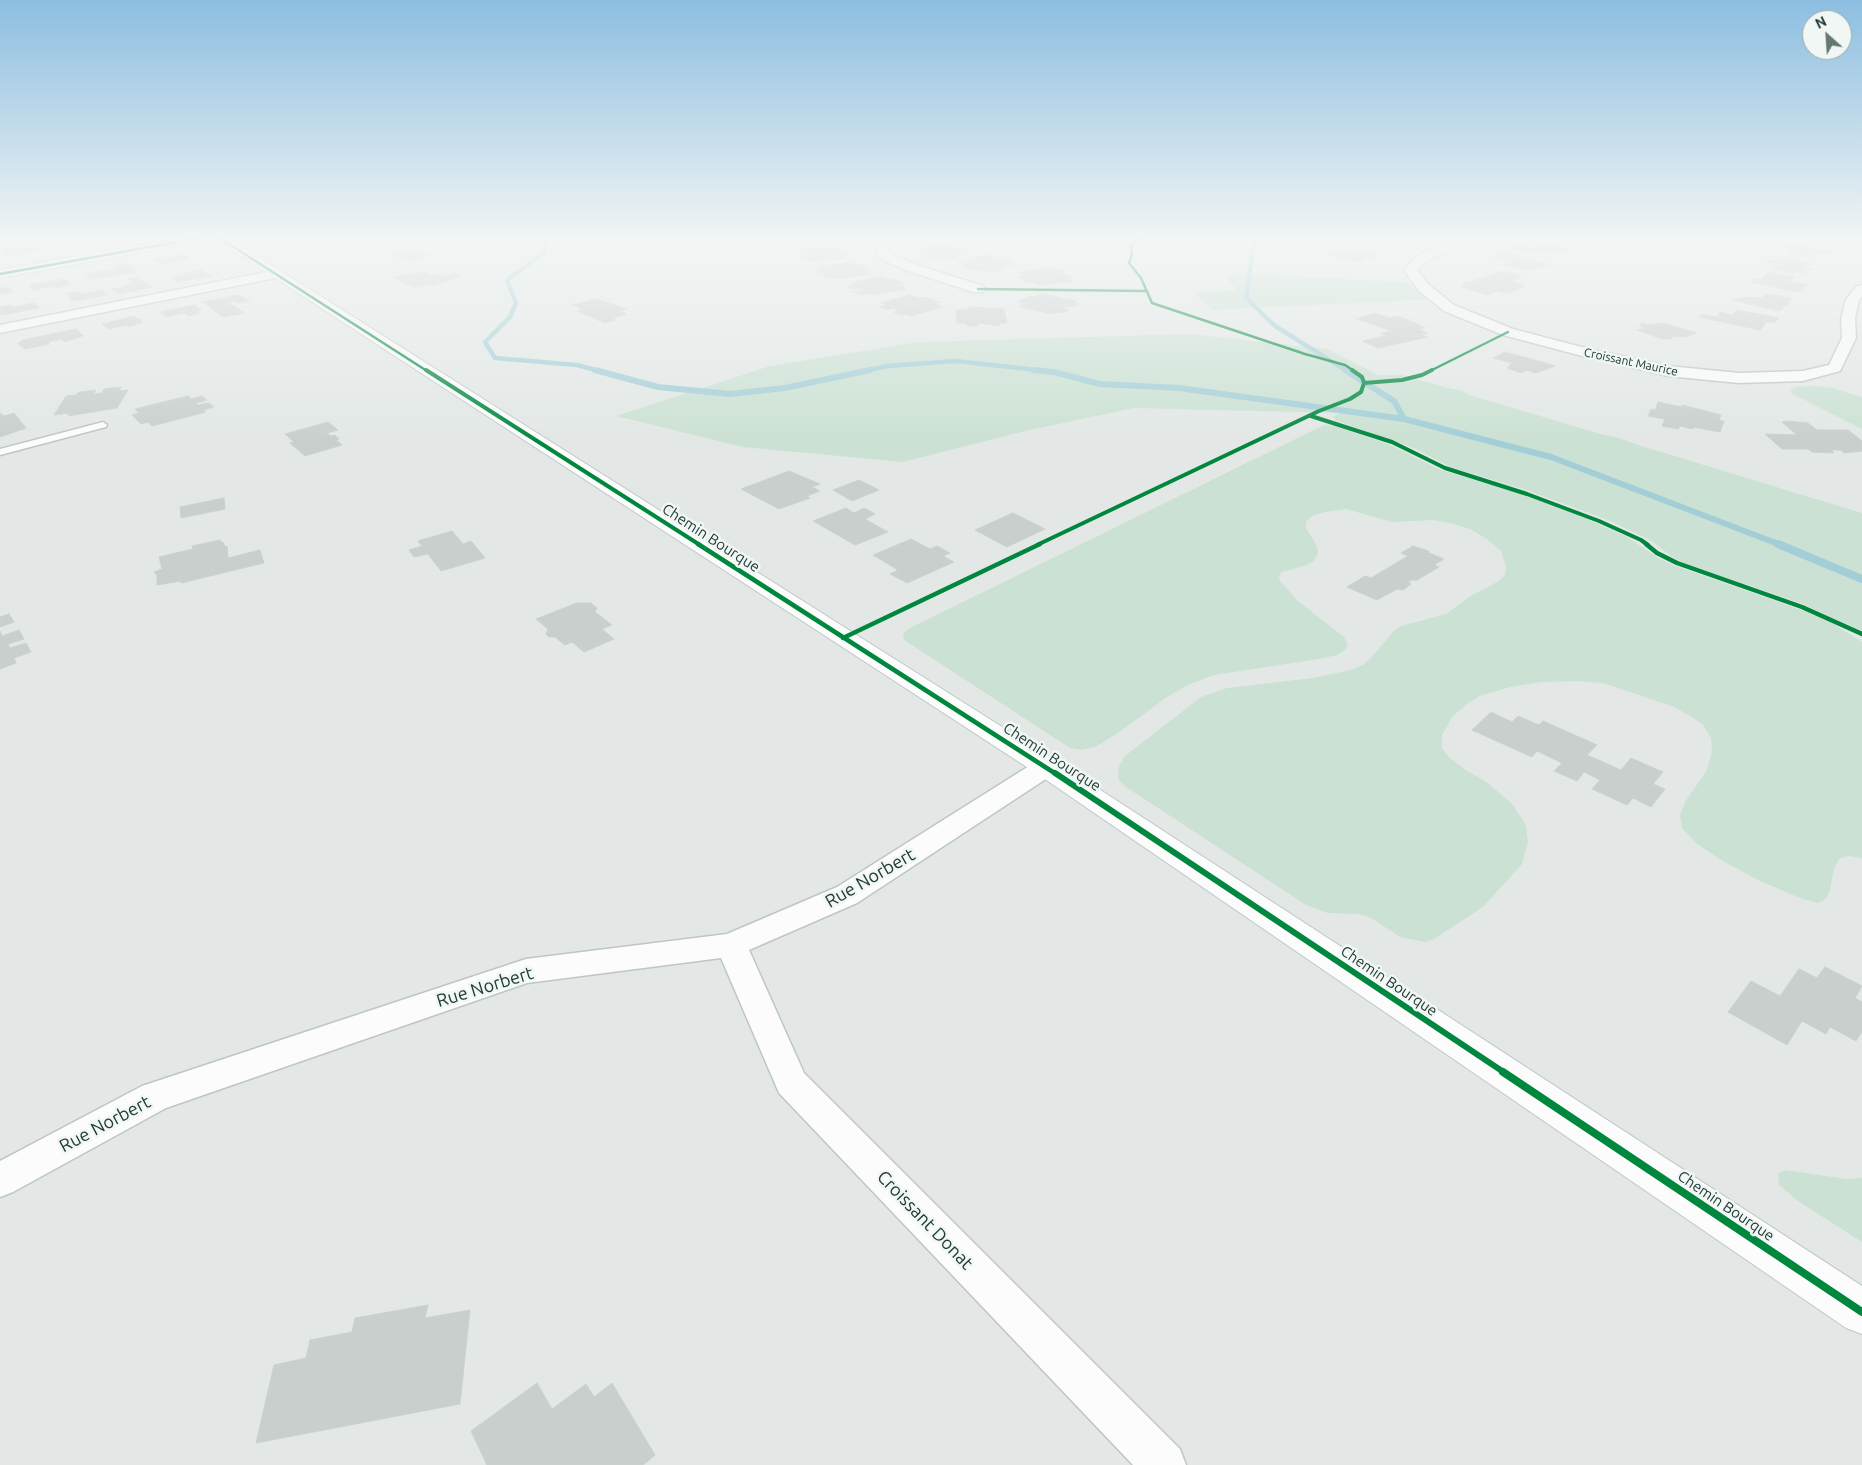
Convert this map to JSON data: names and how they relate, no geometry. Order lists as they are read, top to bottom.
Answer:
{
  "streets": {
    "street": [
      "Croissant Maurice",
      "Chemin Bourque",
      "Rue Norbert",
      "Croissant Donat"
    ]
  },
  "crossings": [
    ["Chemin Bourque", "Rue Norbert"],
    ["Rue Norbert", "Croissant Donat"]
  ],
  "north": "top left"
}
